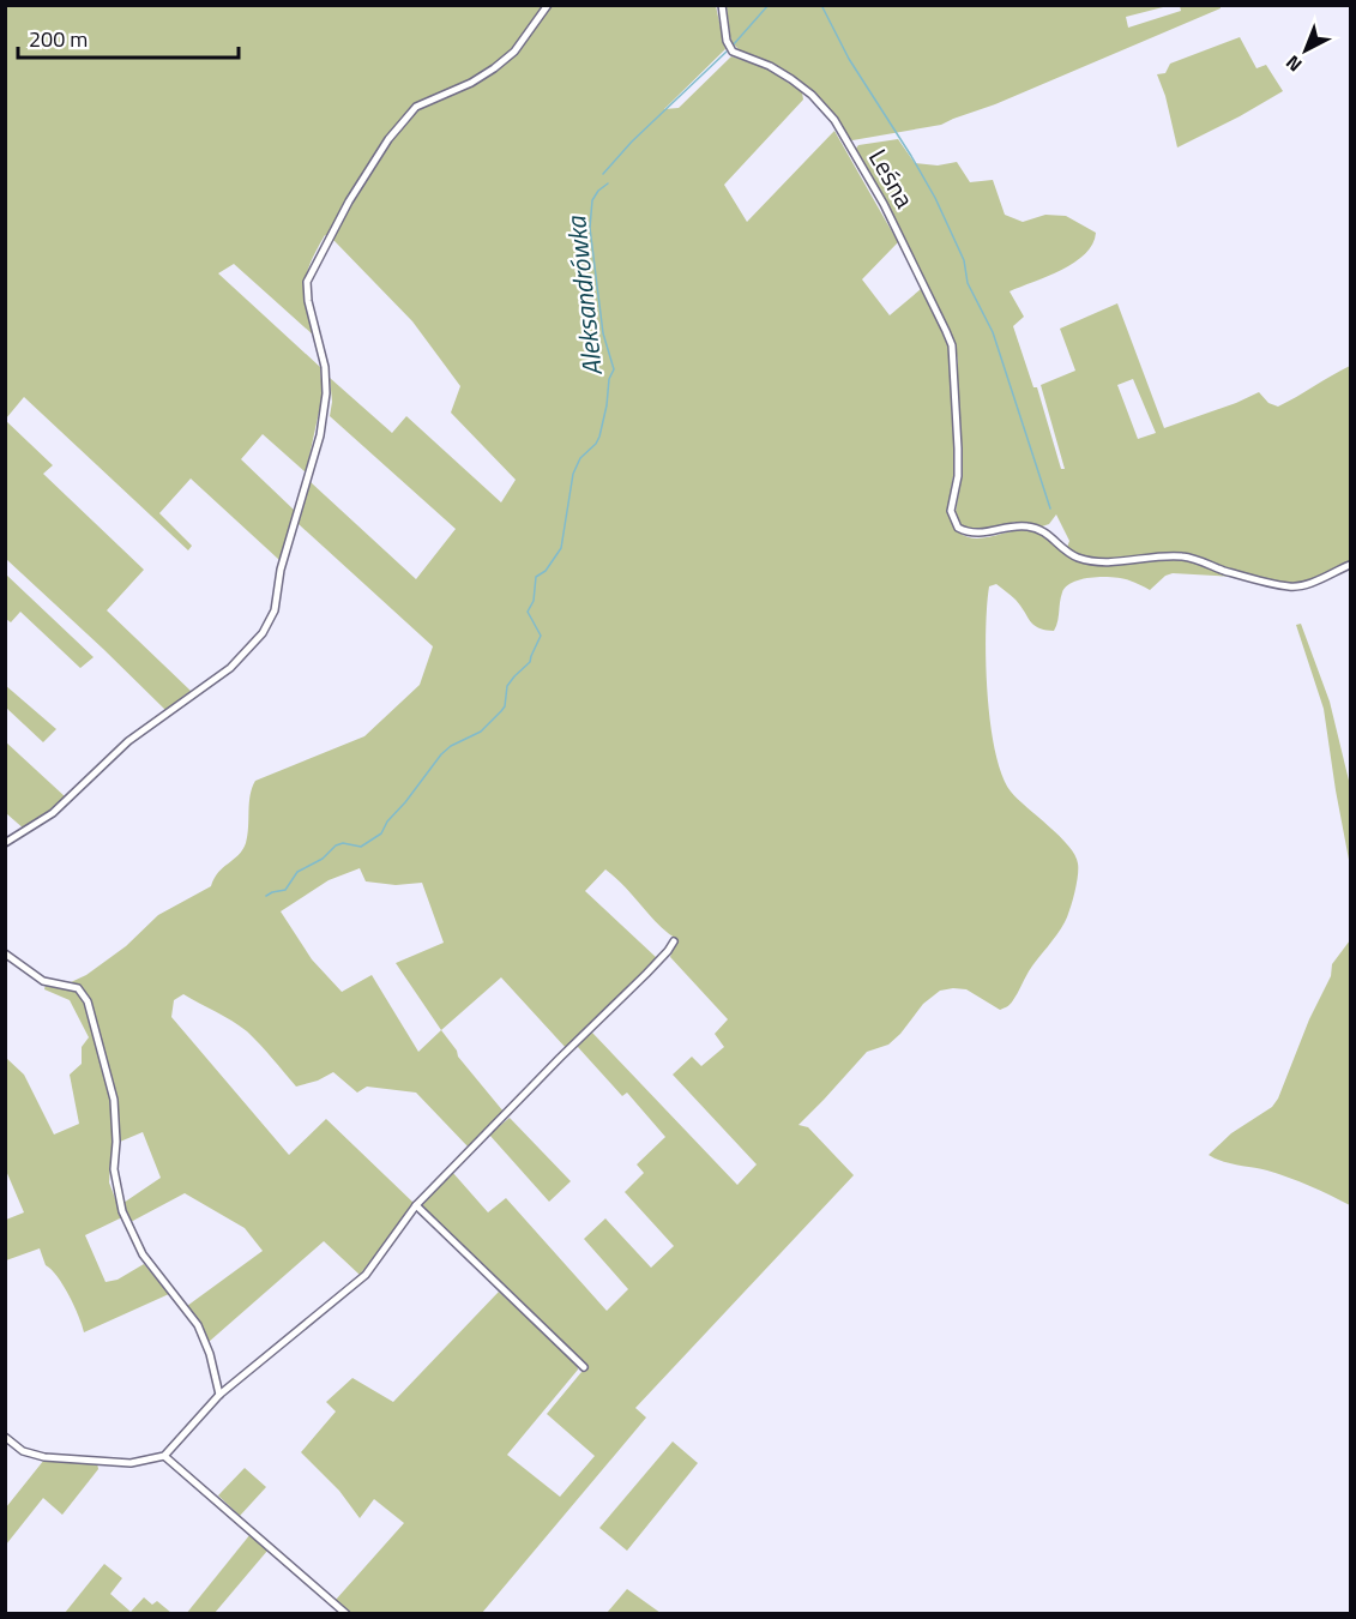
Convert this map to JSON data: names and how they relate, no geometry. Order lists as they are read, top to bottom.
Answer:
{
  "streets": {
    "street": ["Leśna"]
  },
  "water": ["Aleksandrówka"],
  "scale_bar": "200 m",
  "north": "bottom left"
}
